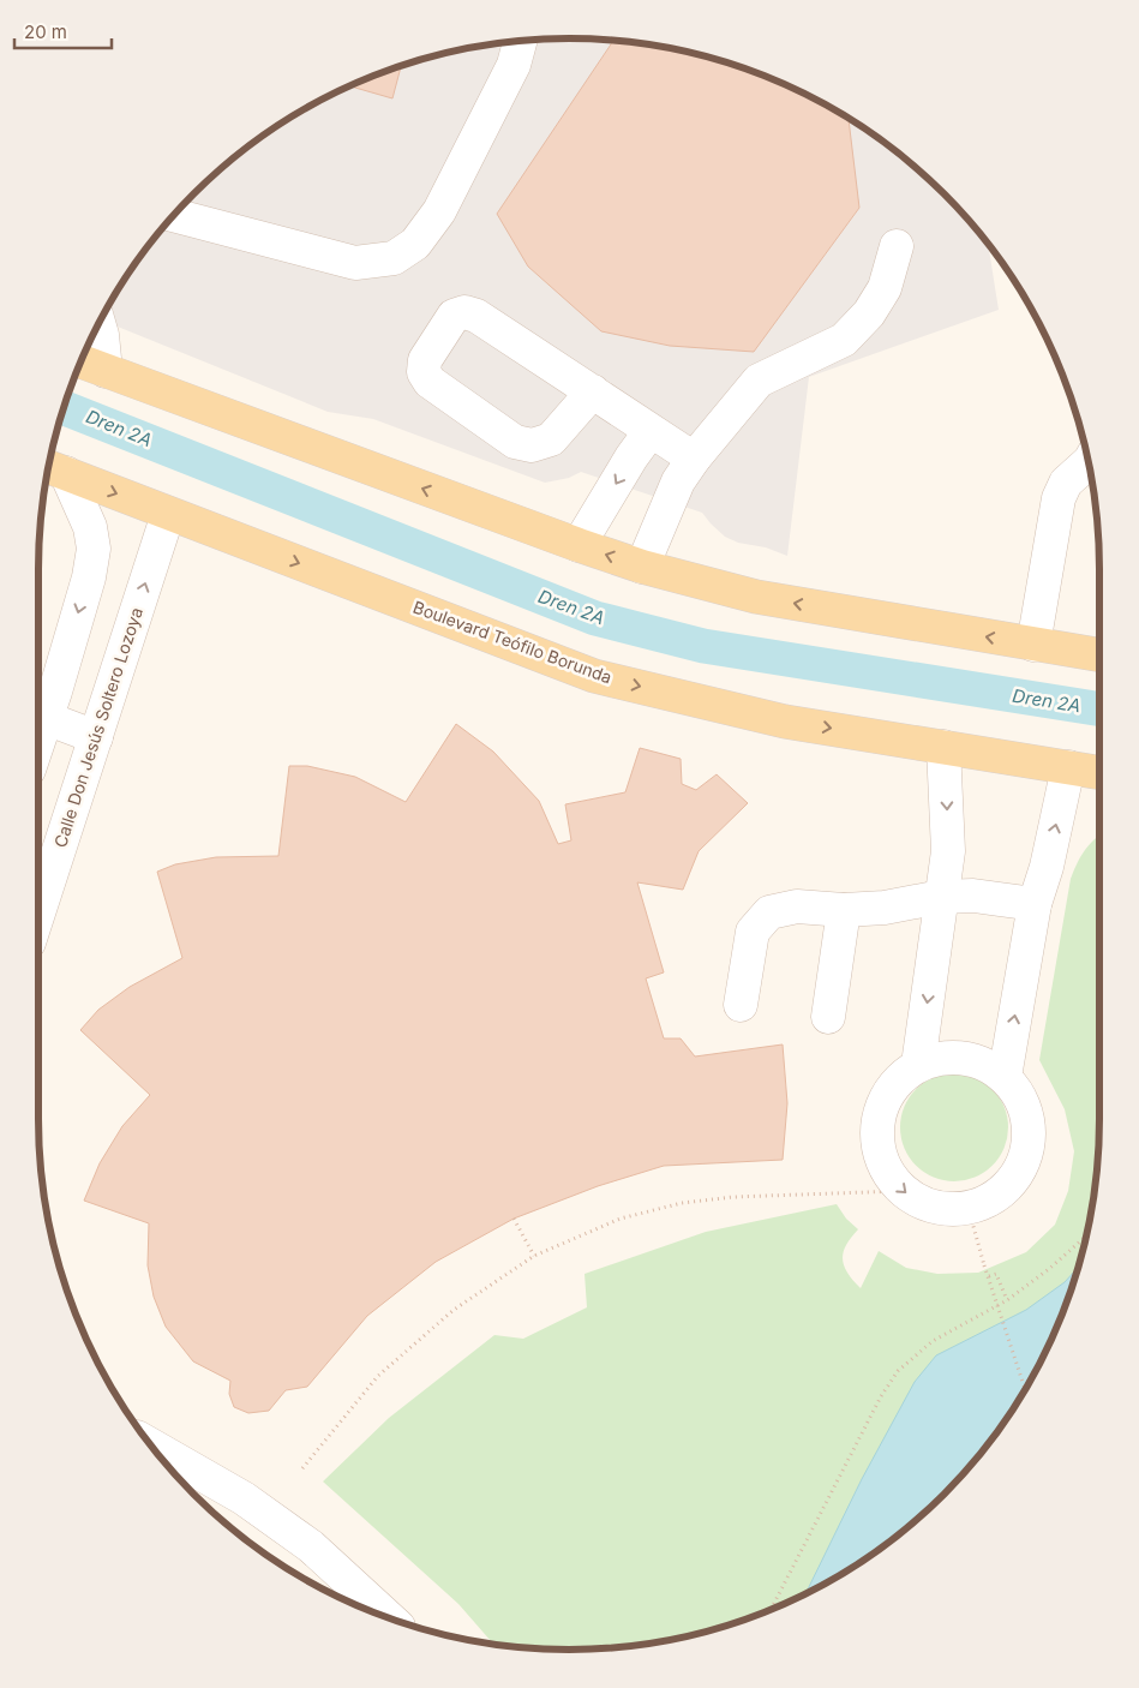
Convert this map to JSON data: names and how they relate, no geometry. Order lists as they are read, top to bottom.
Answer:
{
  "streets": {
    "main road": ["Boulevard Teófilo Borunda"],
    "street": ["Calle Don Jesús Soltero Lozoya"]
  },
  "crossings": [
    ["Boulevard Teófilo Borunda", "Calle Don Jesús Soltero Lozoya"]
  ],
  "one_way": ["Calle Don Jesús Soltero Lozoya"],
  "water": ["Dren 2A"],
  "scale_bar": "20 m"
}
